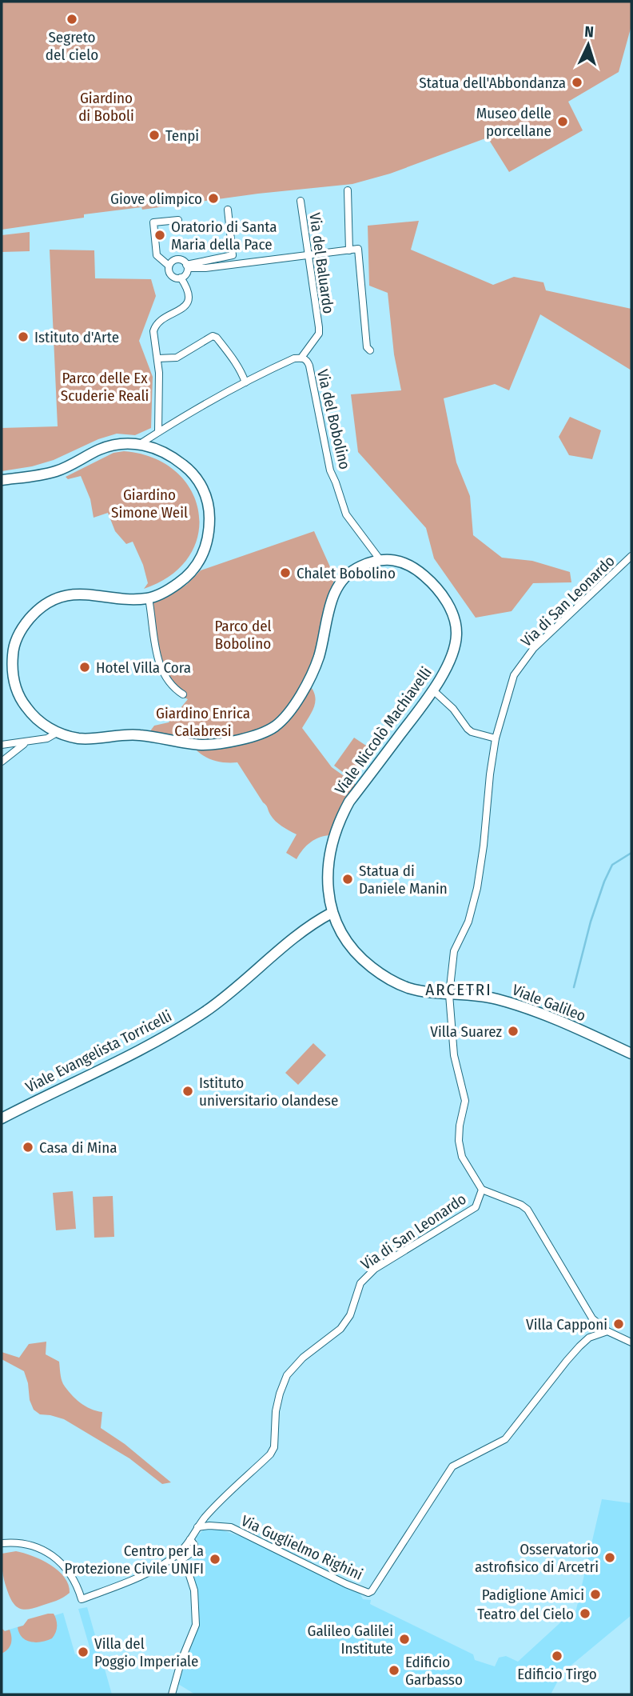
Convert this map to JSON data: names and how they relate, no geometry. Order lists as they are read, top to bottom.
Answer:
{
  "streets": {
    "main road": ["Viale Niccolò Machiavelli", "Viale Galileo", "Viale Evangelista Torricelli"],
    "street": [
      "Via del Baluardo",
      "Via del Bobolino",
      "Via di San Leonardo",
      "Via Guglielmo Righini"
    ]
  },
  "crossings": [
    ["Via del Baluardo", "Via del Bobolino"],
    ["Via del Bobolino", "Viale Niccolò Machiavelli"],
    ["Via di San Leonardo", "Viale Galileo"],
    ["Via di San Leonardo", "Via Guglielmo Righini"],
    ["Viale Niccolò Machiavelli", "Viale Galileo"],
    ["Viale Niccolò Machiavelli", "Viale Evangelista Torricelli"],
    ["Viale Galileo", "Viale Evangelista Torricelli"]
  ],
  "districts": ["ARCETRI"],
  "parks": [
    "Giardino di Boboli",
    "Parco delle Ex Scuderie Reali",
    "Giardino Simone Weil",
    "Parco del Bobolino",
    "Giardino Enrica Calabresi"
  ],
  "places": [
    "Segreto del cielo",
    "Statua dell'Abbondanza",
    "Museo delle porcellane",
    "Tenpi",
    "Giove olimpico",
    "Oratorio di Santa Maria della Pace",
    "Istituto d'Arte",
    "Chalet Bobolino",
    "Hotel Villa Cora",
    "Statua di Daniele Manin",
    "Villa Suarez",
    "Istituto universitario olandese",
    "Casa di Mina",
    "Villa Capponi",
    "Osservatorio astrofisico di Arcetri",
    "Centro per la Protezione Civile UNIFI",
    "Padiglione Amici",
    "Teatro del Cielo",
    "Galileo Galilei Institute",
    "Villa del Poggio Imperiale",
    "Edificio Tirgo",
    "Edificio Garbasso"
  ],
  "north": "top"
}
